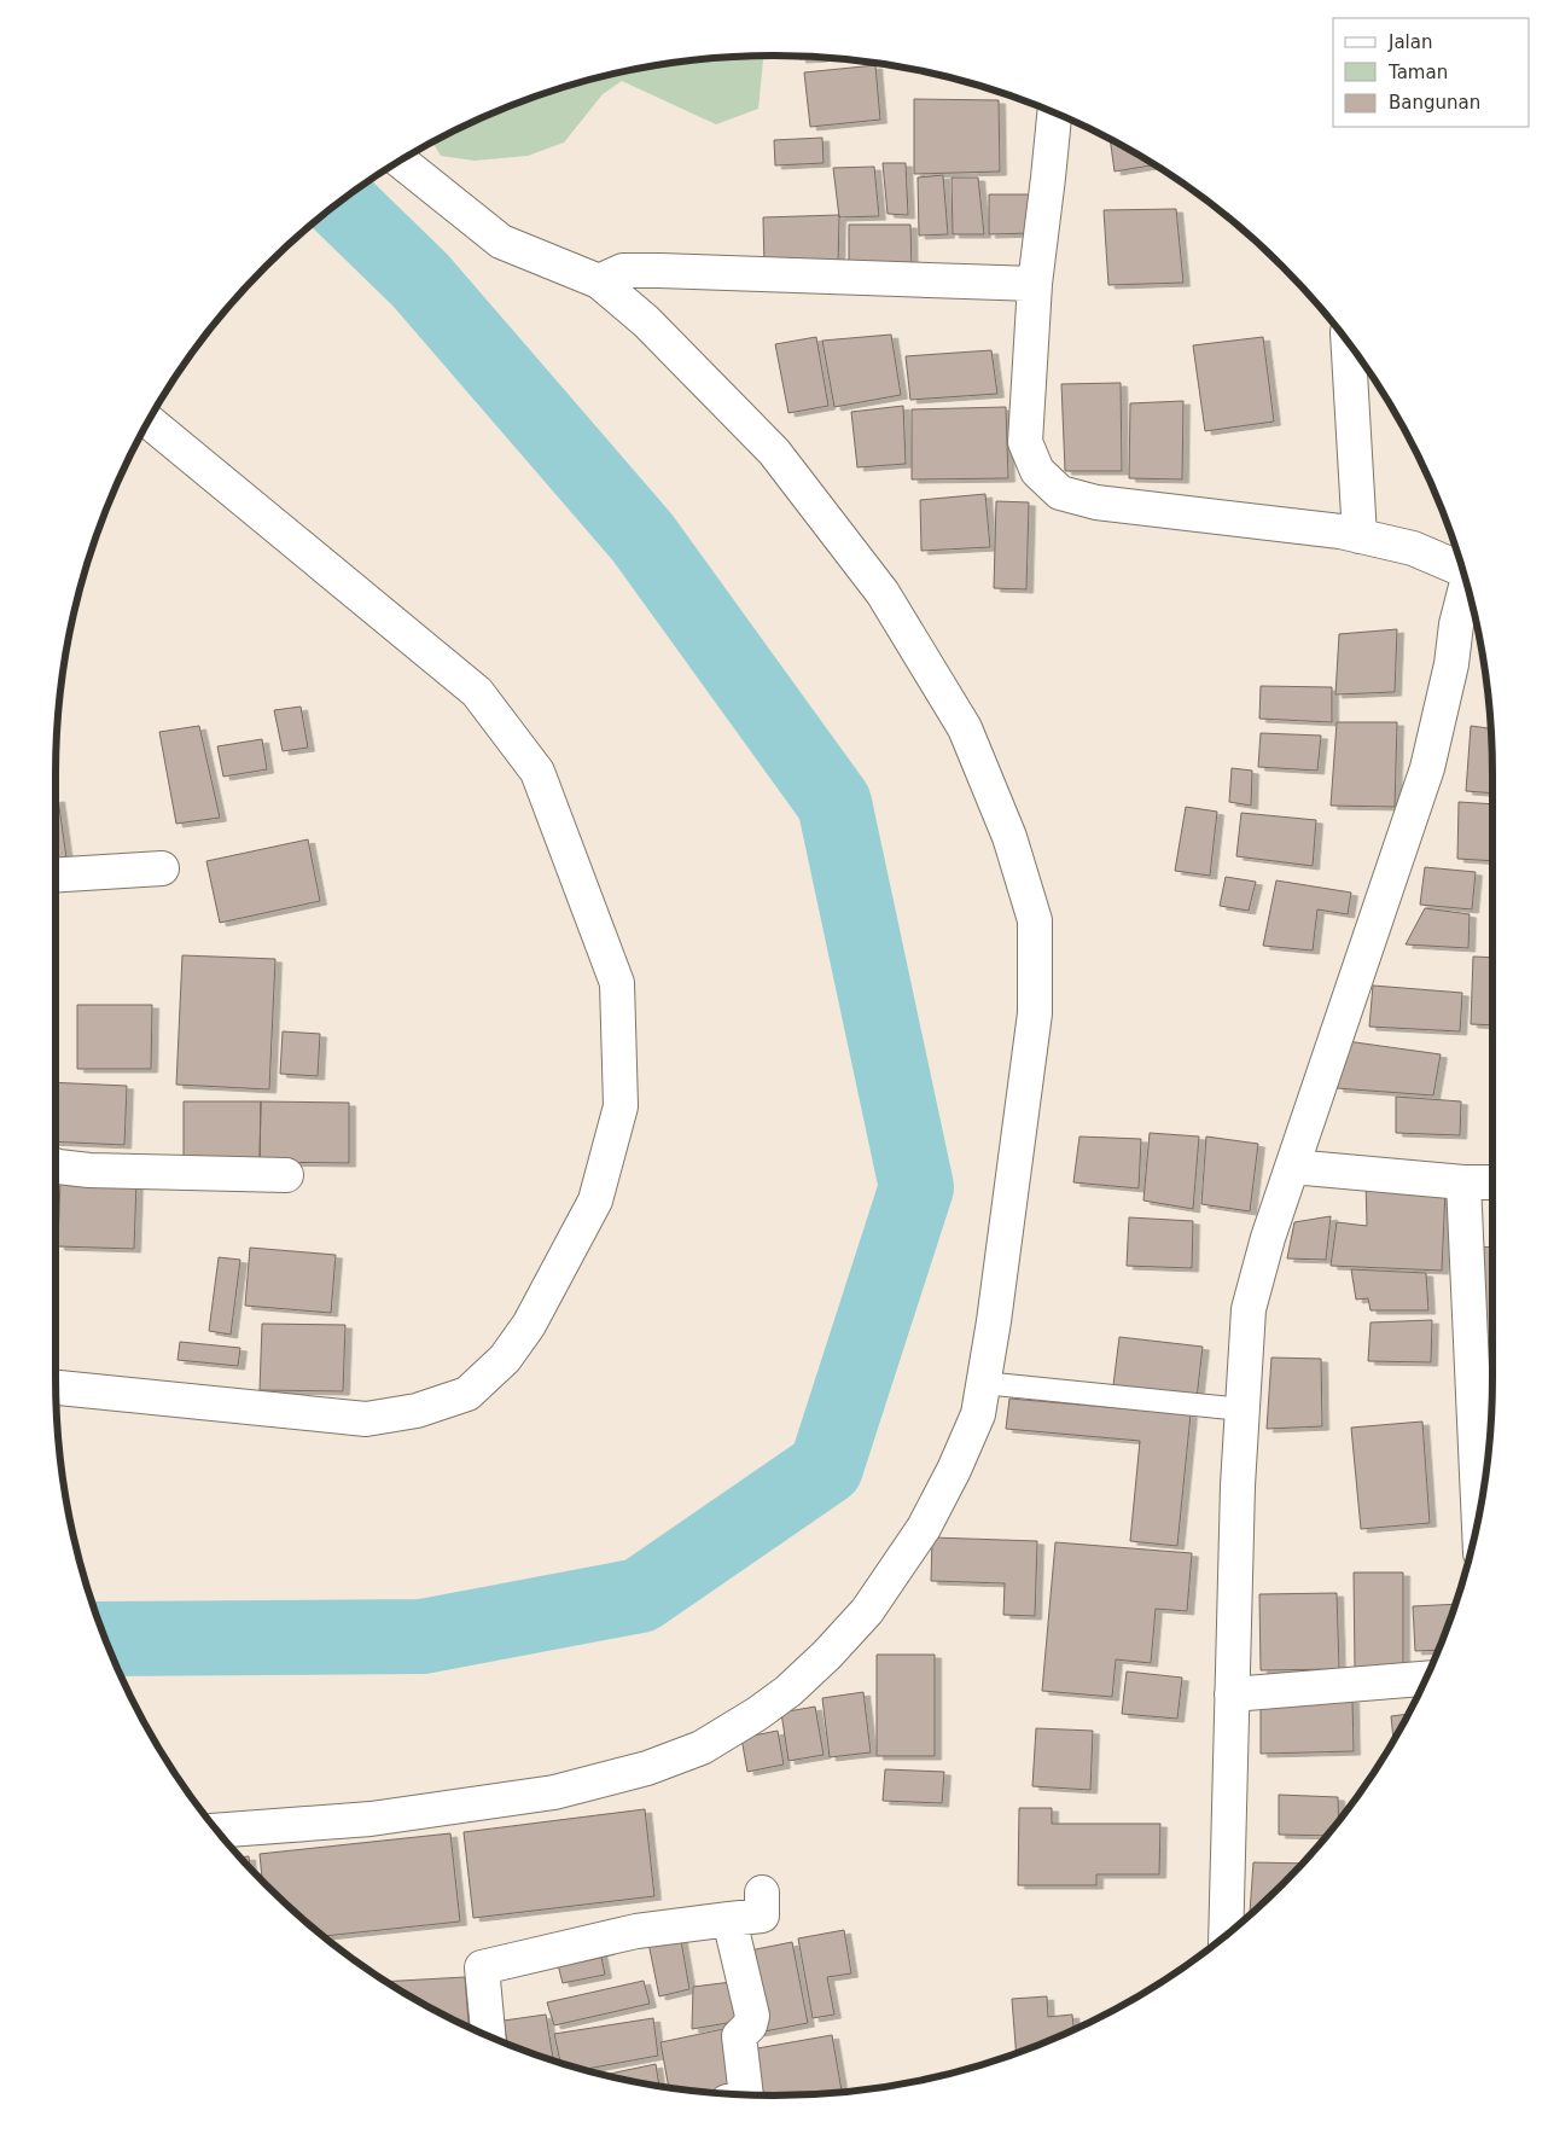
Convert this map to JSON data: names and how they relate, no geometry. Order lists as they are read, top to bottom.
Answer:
{
  "legend": ["Jalan", "Taman", "Bangunan"]
}
